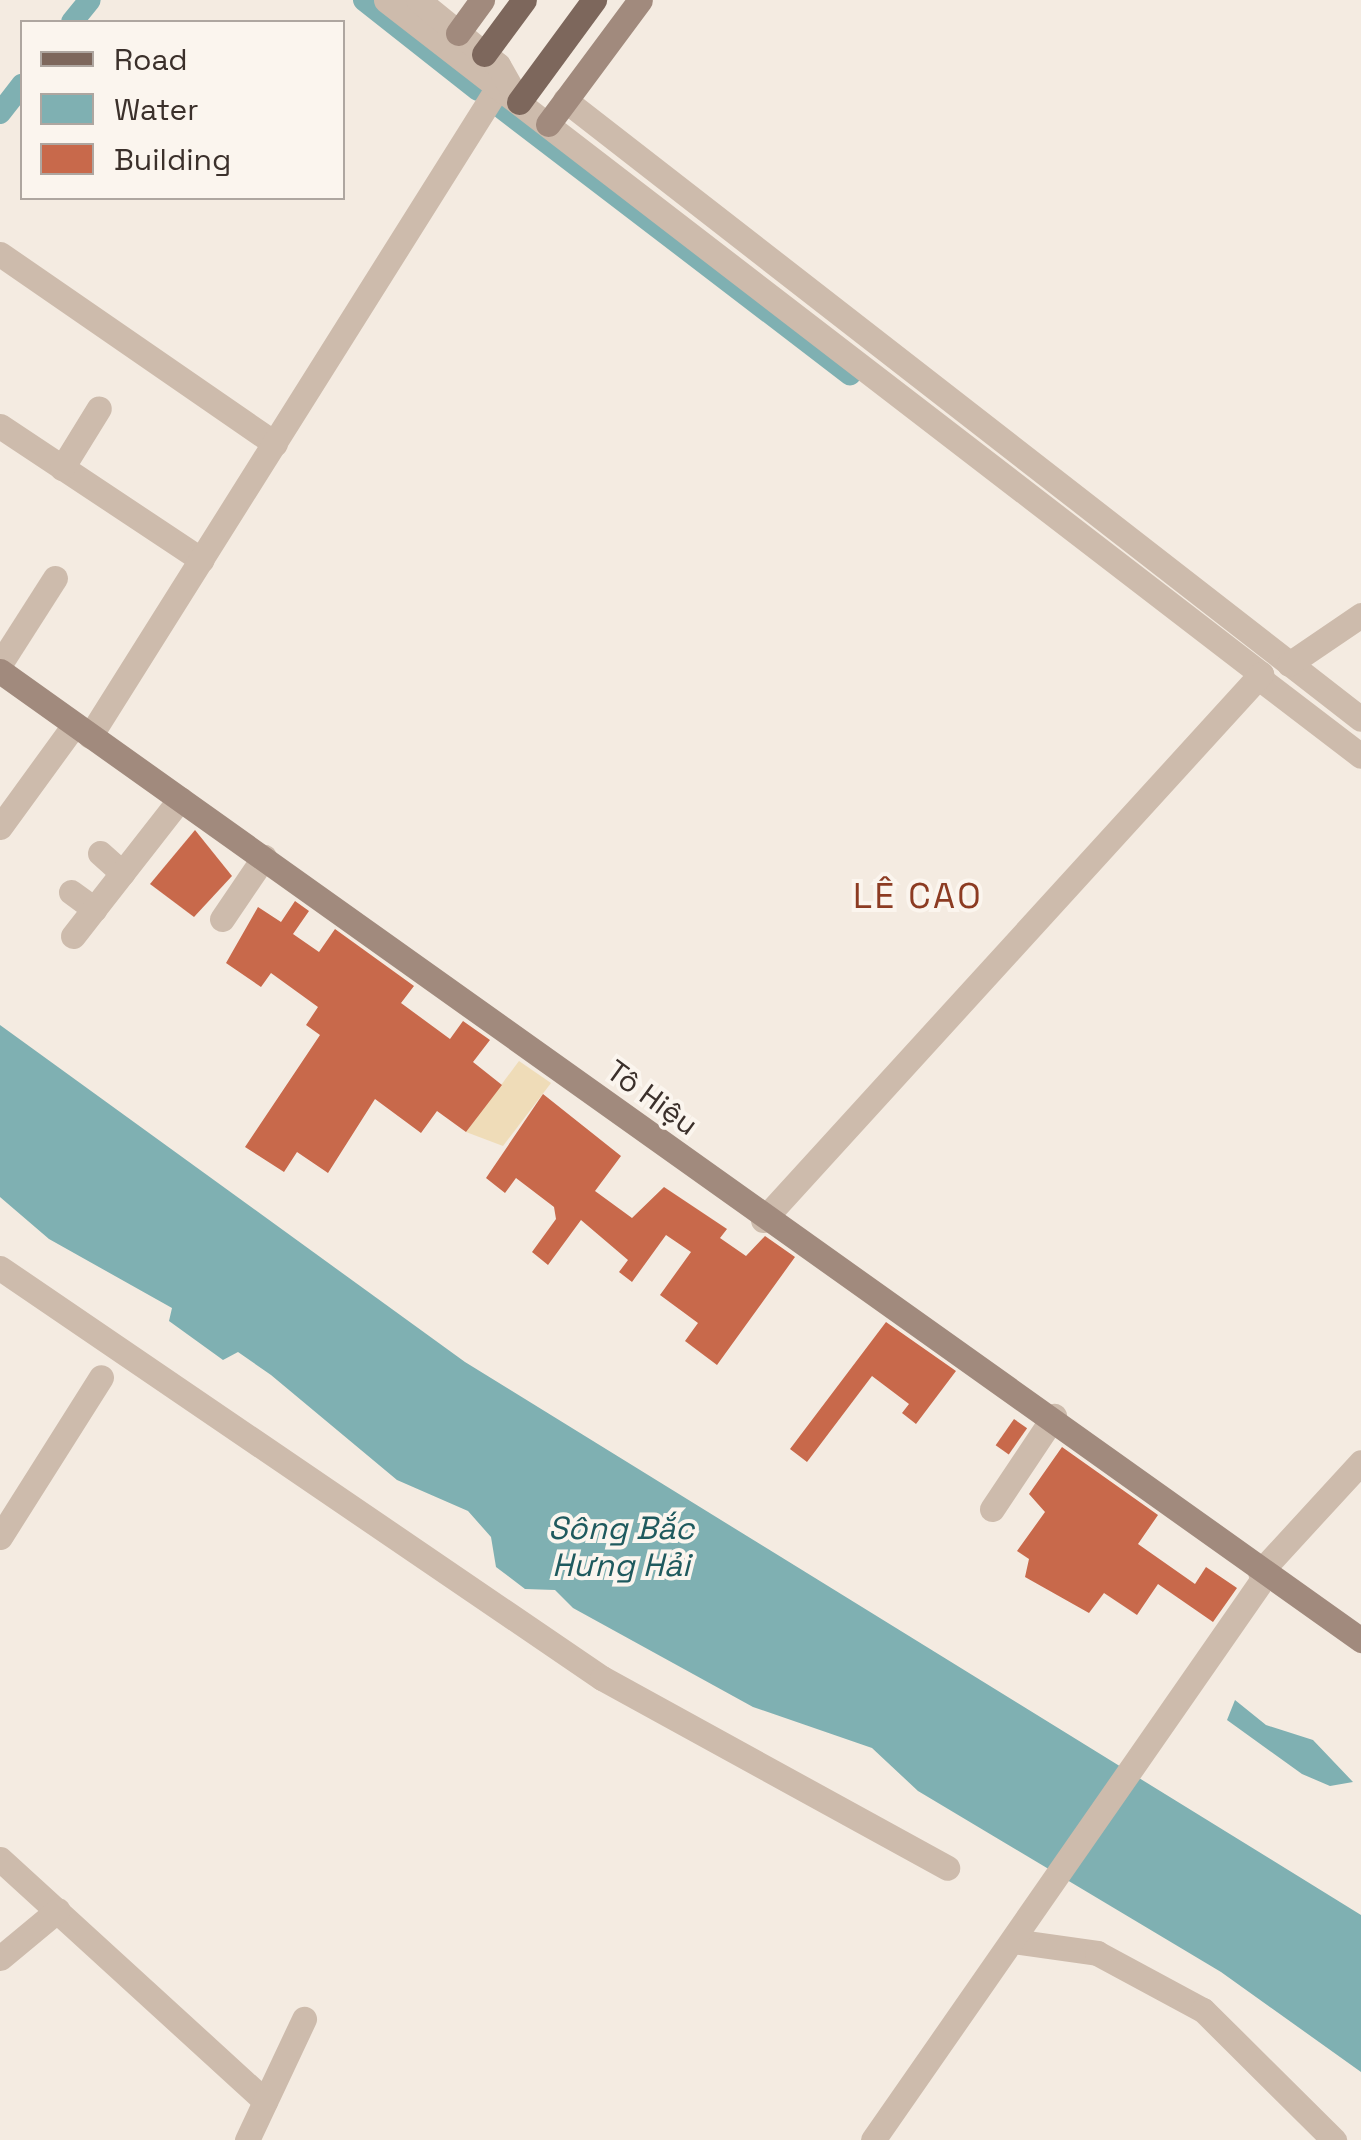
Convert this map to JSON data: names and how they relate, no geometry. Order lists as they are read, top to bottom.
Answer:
{
  "streets": {
    "main road": ["Tô Hiệu"]
  },
  "districts": ["LÊ CAO"],
  "water": ["Sông Bắc Hưng Hải"],
  "legend": ["Road", "Water", "Building"]
}
